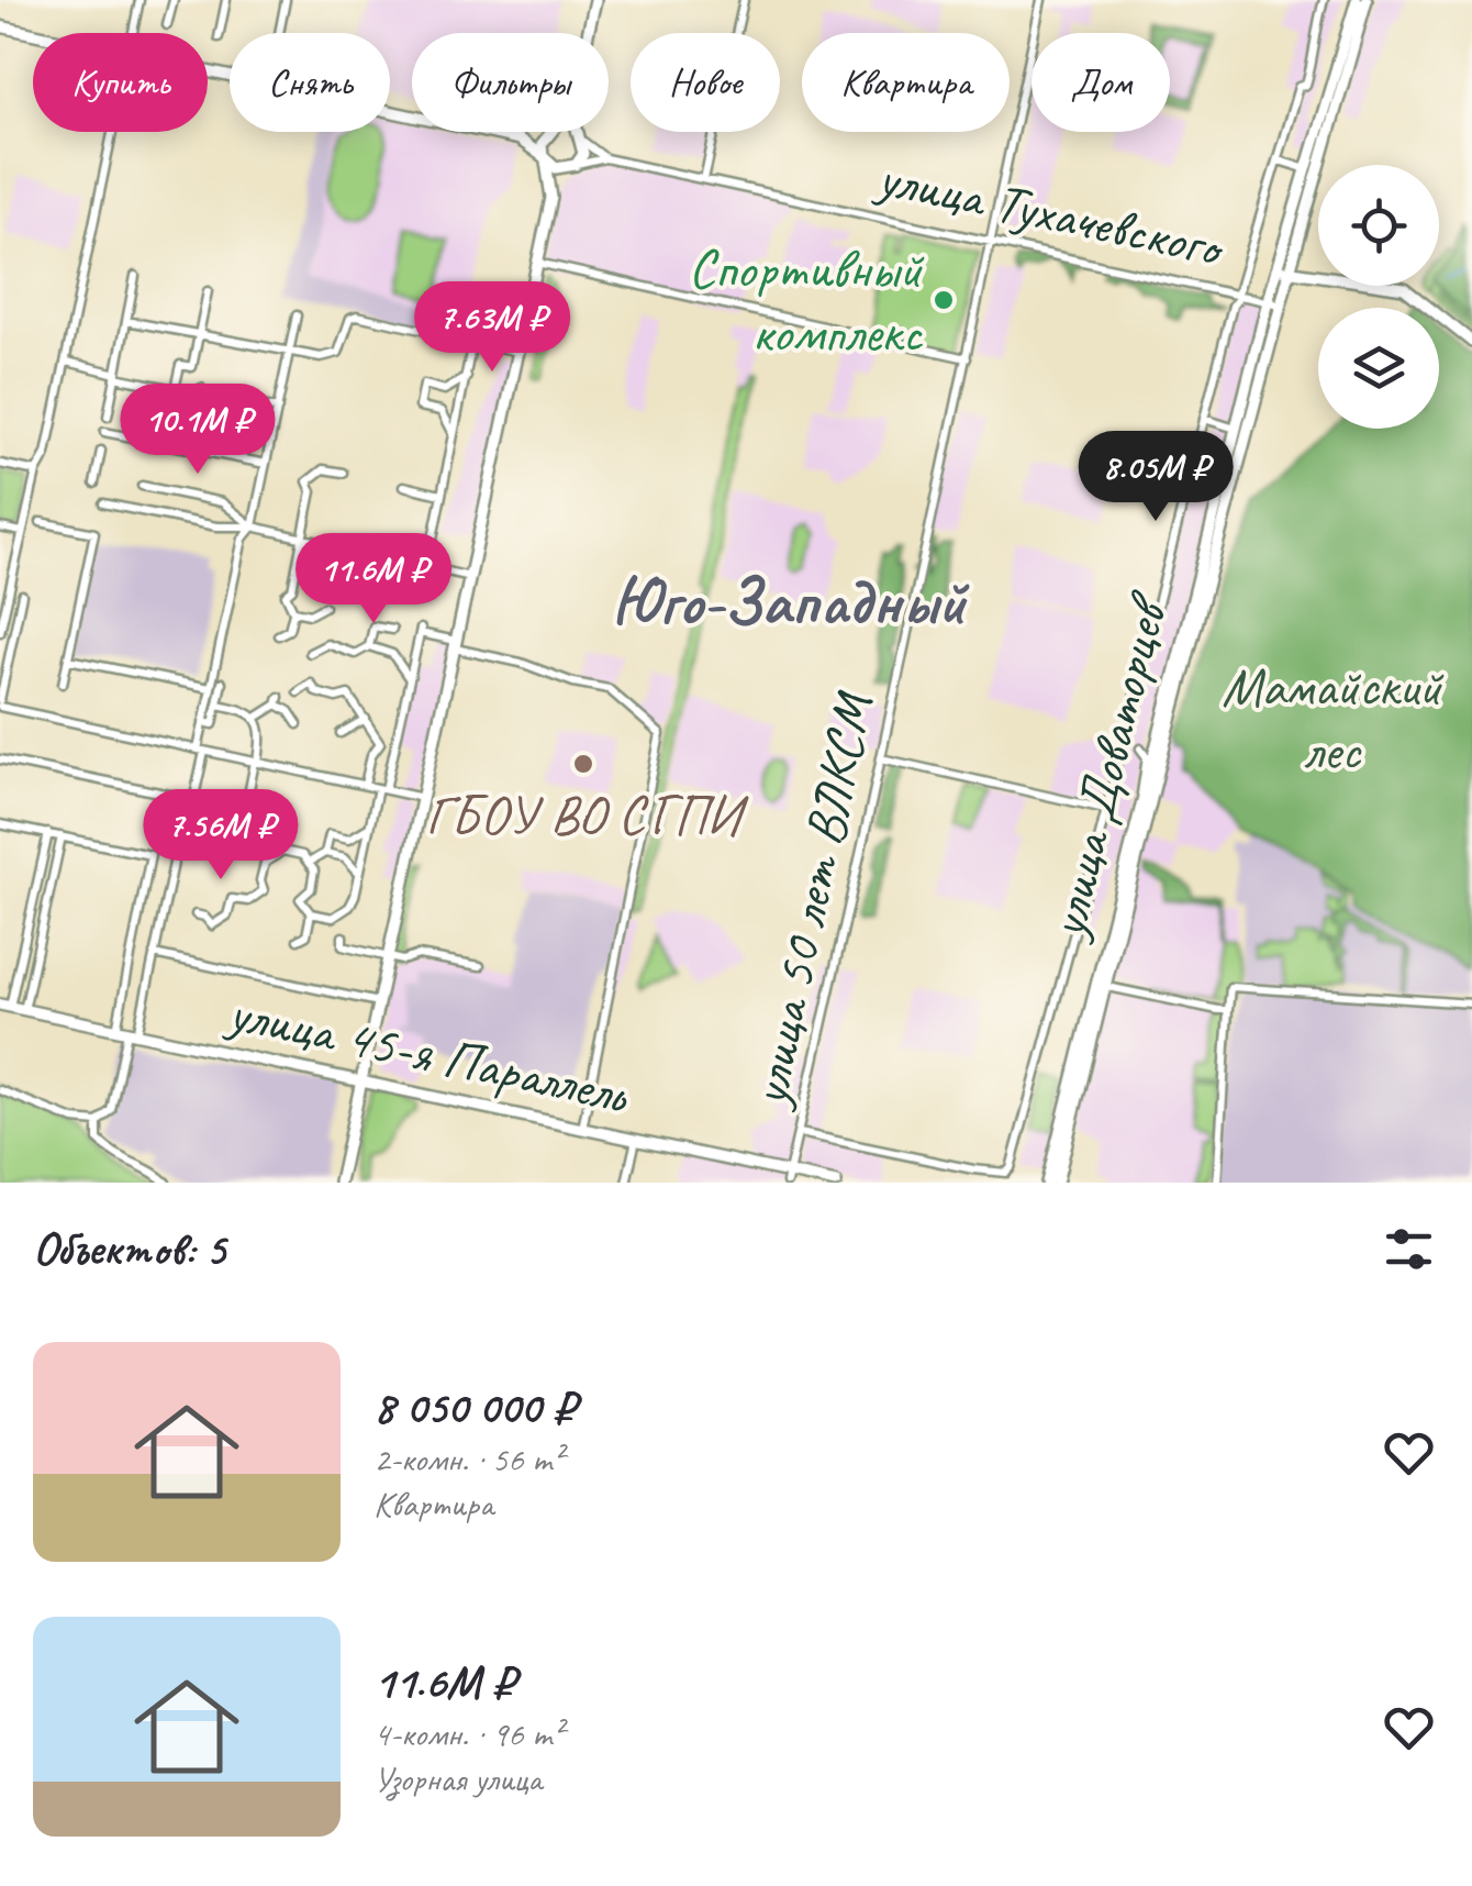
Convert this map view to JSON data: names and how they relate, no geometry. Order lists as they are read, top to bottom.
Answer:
{
  "streets": {
    "main road": ["улица Доваторцев", "улица 45-я Параллель"],
    "street": ["улица Тухачевского", "улица 50 лет ВЛКСМ"]
  },
  "crossings": [
    ["улица Тухачевского", "улица Доваторцев"],
    ["улица Тухачевского", "улица 50 лет ВЛКСМ"],
    ["улица 50 лет ВЛКСМ", "улица 45-я Параллель"]
  ],
  "districts": ["Юго-Западный"],
  "parks": ["Мамайский лес"],
  "places": ["Спортивный комплекс", "ГБОУ ВО СГПИ"],
  "page": {
    "chip": [
      "Купить",
      "Снять",
      "Фильтры",
      "Новое",
      "Квартира",
      "Дом"
    ],
    "price": [
      "7.63M ₽",
      "10.1M ₽",
      "8.05M ₽",
      "11.6M ₽",
      "7.56M ₽"
    ],
    "heading": "Объектов: 5",
    "list": [
      {
        "name": "8 050 000 ₽",
        "note": "2-комн. · 56 m² · Квартира"
      },
      {
        "name": "11.6M ₽",
        "note": "4-комн. · 96 m² · Узорная улица"
      }
    ]
  }
}
